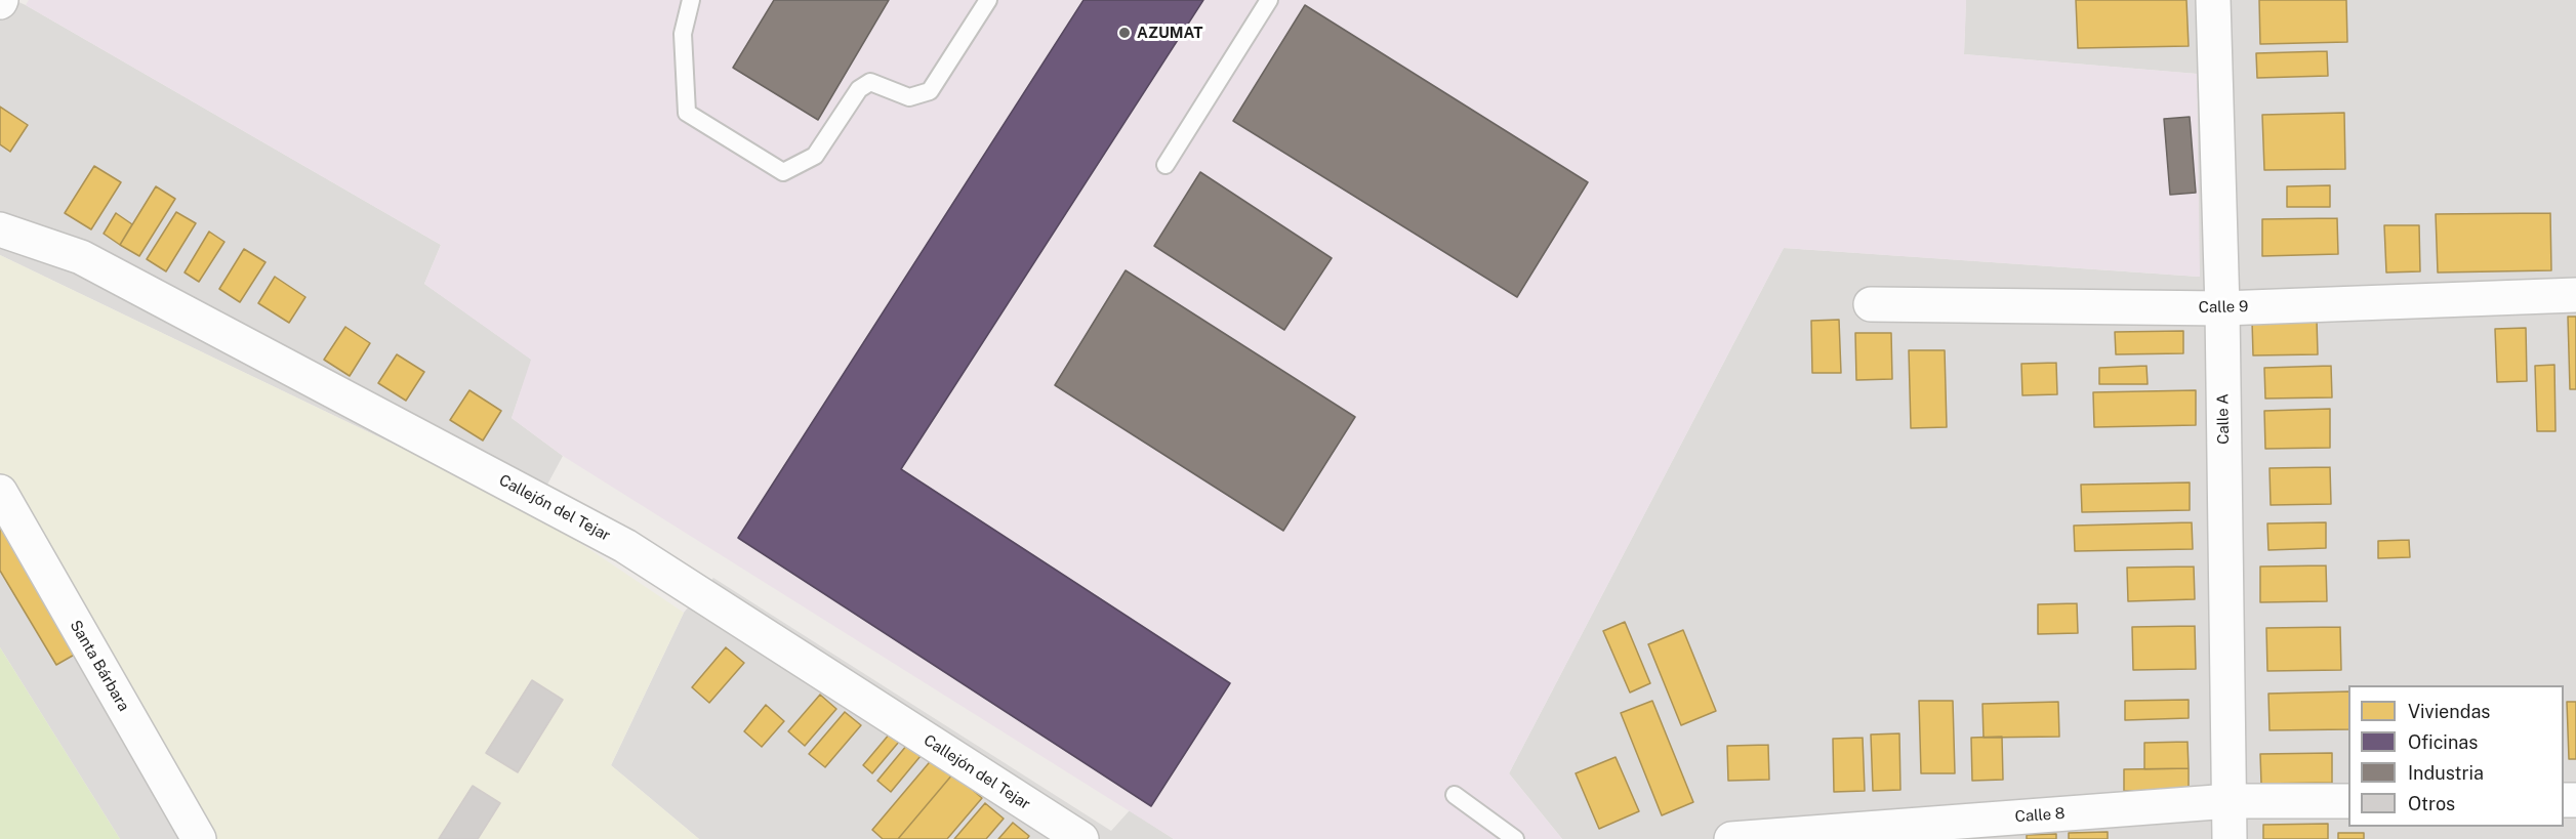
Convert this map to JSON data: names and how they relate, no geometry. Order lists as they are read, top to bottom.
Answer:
{
  "streets": {
    "street": [
      "Calle 9",
      "Calle A",
      "Callejón del Tejar",
      "Santa Bárbara",
      "Calle 8"
    ]
  },
  "crossings": [
    ["Calle 9", "Calle A"],
    ["Calle A", "Calle 8"]
  ],
  "places": ["AZUMAT"],
  "legend": [
    "Viviendas",
    "Oficinas",
    "Industria",
    "Otros"
  ]
}
